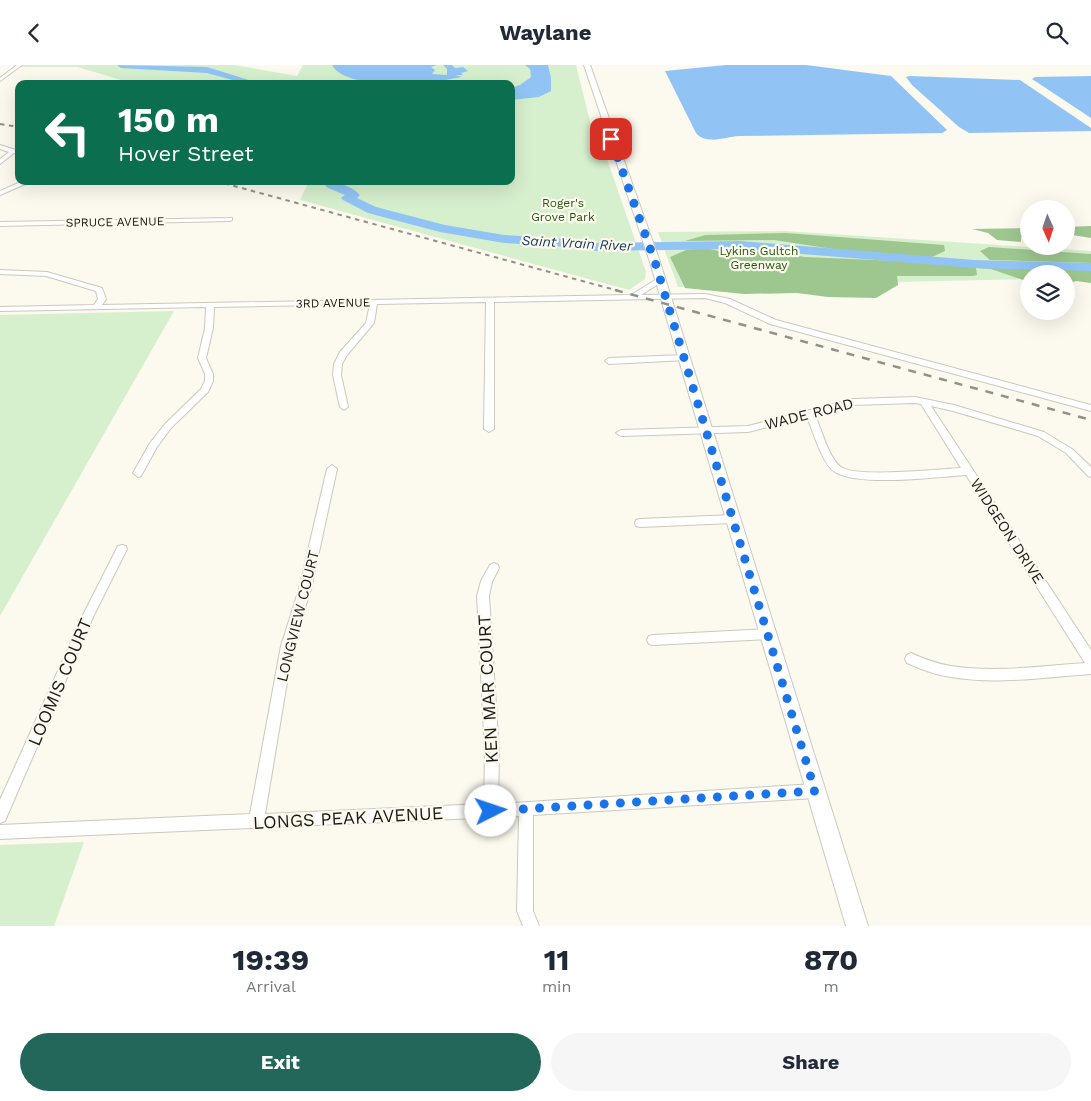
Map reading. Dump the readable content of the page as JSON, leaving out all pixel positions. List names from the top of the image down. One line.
{"streets":{"street":["SPRUCE AVENUE","3RD AVENUE","WADE ROAD","WIDGEON DRIVE","LONGVIEW COURT","LOOMIS COURT","KEN MAR COURT","LONGS PEAK AVENUE"]},"crossings":[["WADE ROAD","WIDGEON DRIVE"],["LONGVIEW COURT","LONGS PEAK AVENUE"],["KEN MAR COURT","LONGS PEAK AVENUE"]],"water":["Saint Vrain River"],"parks":["Roger's Grove Park","Lykins Gultch Greenway"],"north":"bottom","page":{"header":"Waylane","turn":["150 m","Hover Street"],"eta":["19:39","Arrival","11","min","870","m"],"buttons":["Exit","Share"]}}
